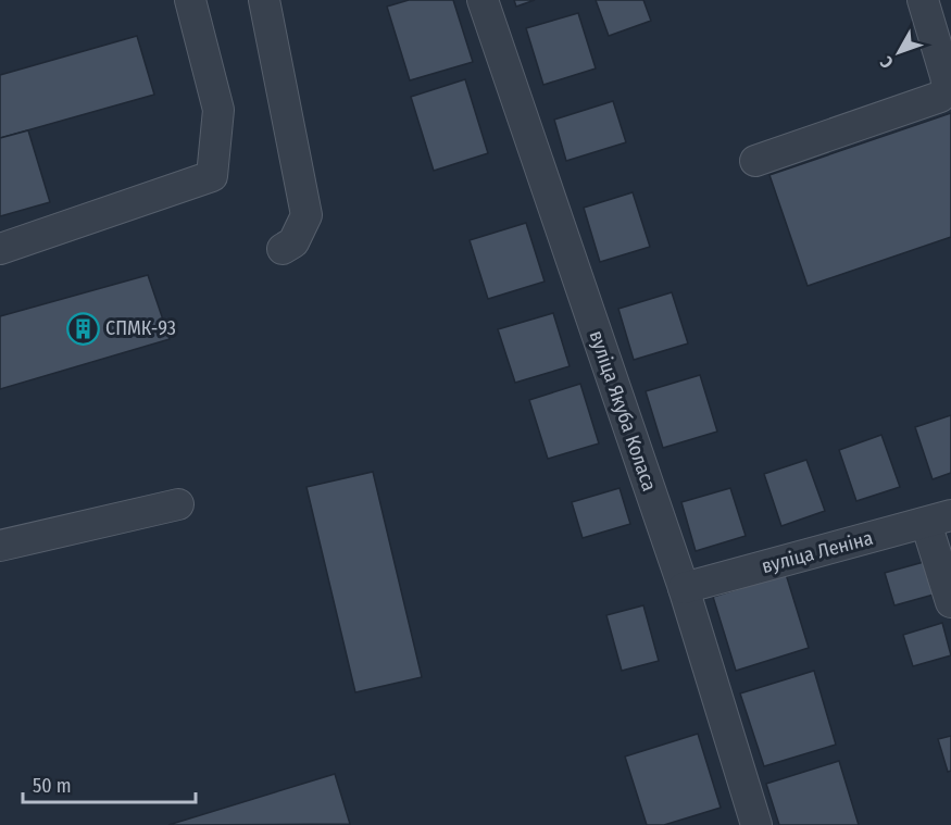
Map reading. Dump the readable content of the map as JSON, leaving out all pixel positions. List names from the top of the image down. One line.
{"streets":{"street":["вуліца Якуба Коласа","вуліца Леніна"]},"crossings":[["вуліца Якуба Коласа","вуліца Леніна"]],"places":{"building":["СПМК-93"]},"scale_bar":"50 m","north":"bottom left"}
